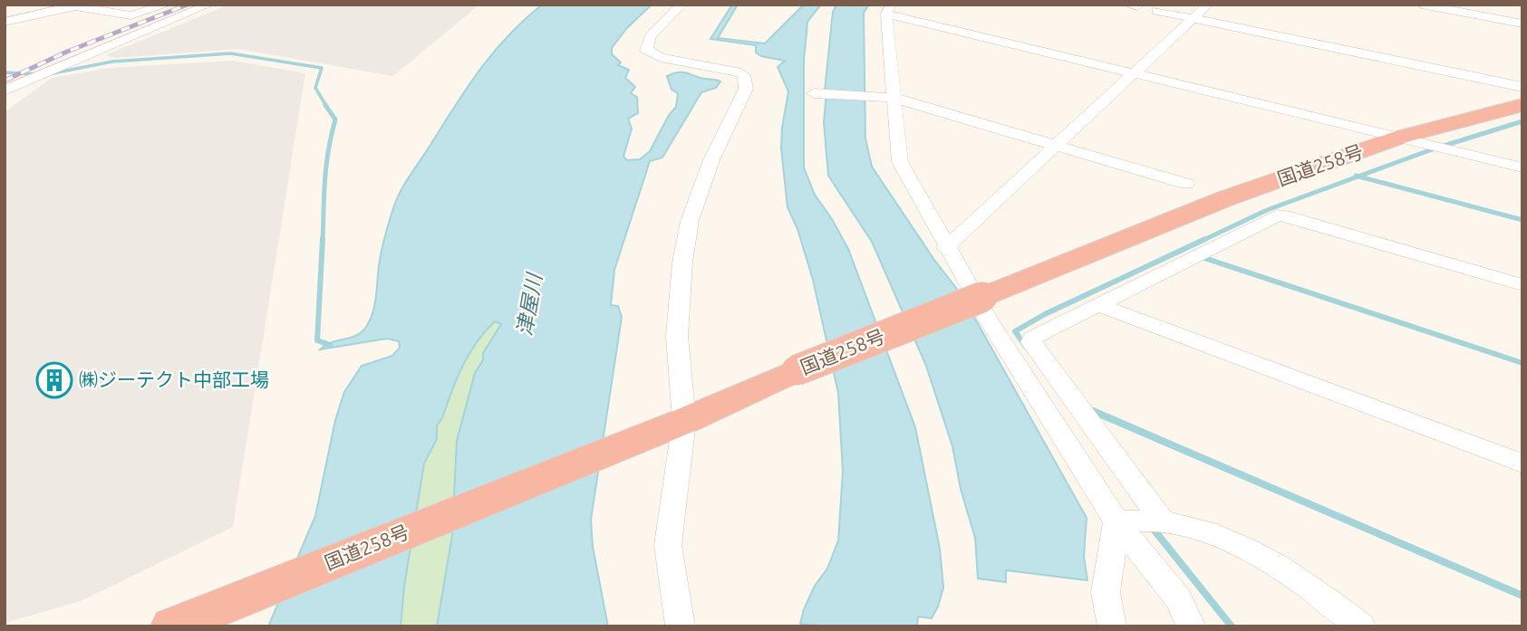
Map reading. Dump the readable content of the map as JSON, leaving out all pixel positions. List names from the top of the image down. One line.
{"streets":{"highway":["国道258号"]},"water":["津屋川"],"places":{"building":["㈱ジーテクト中部工場"]}}
